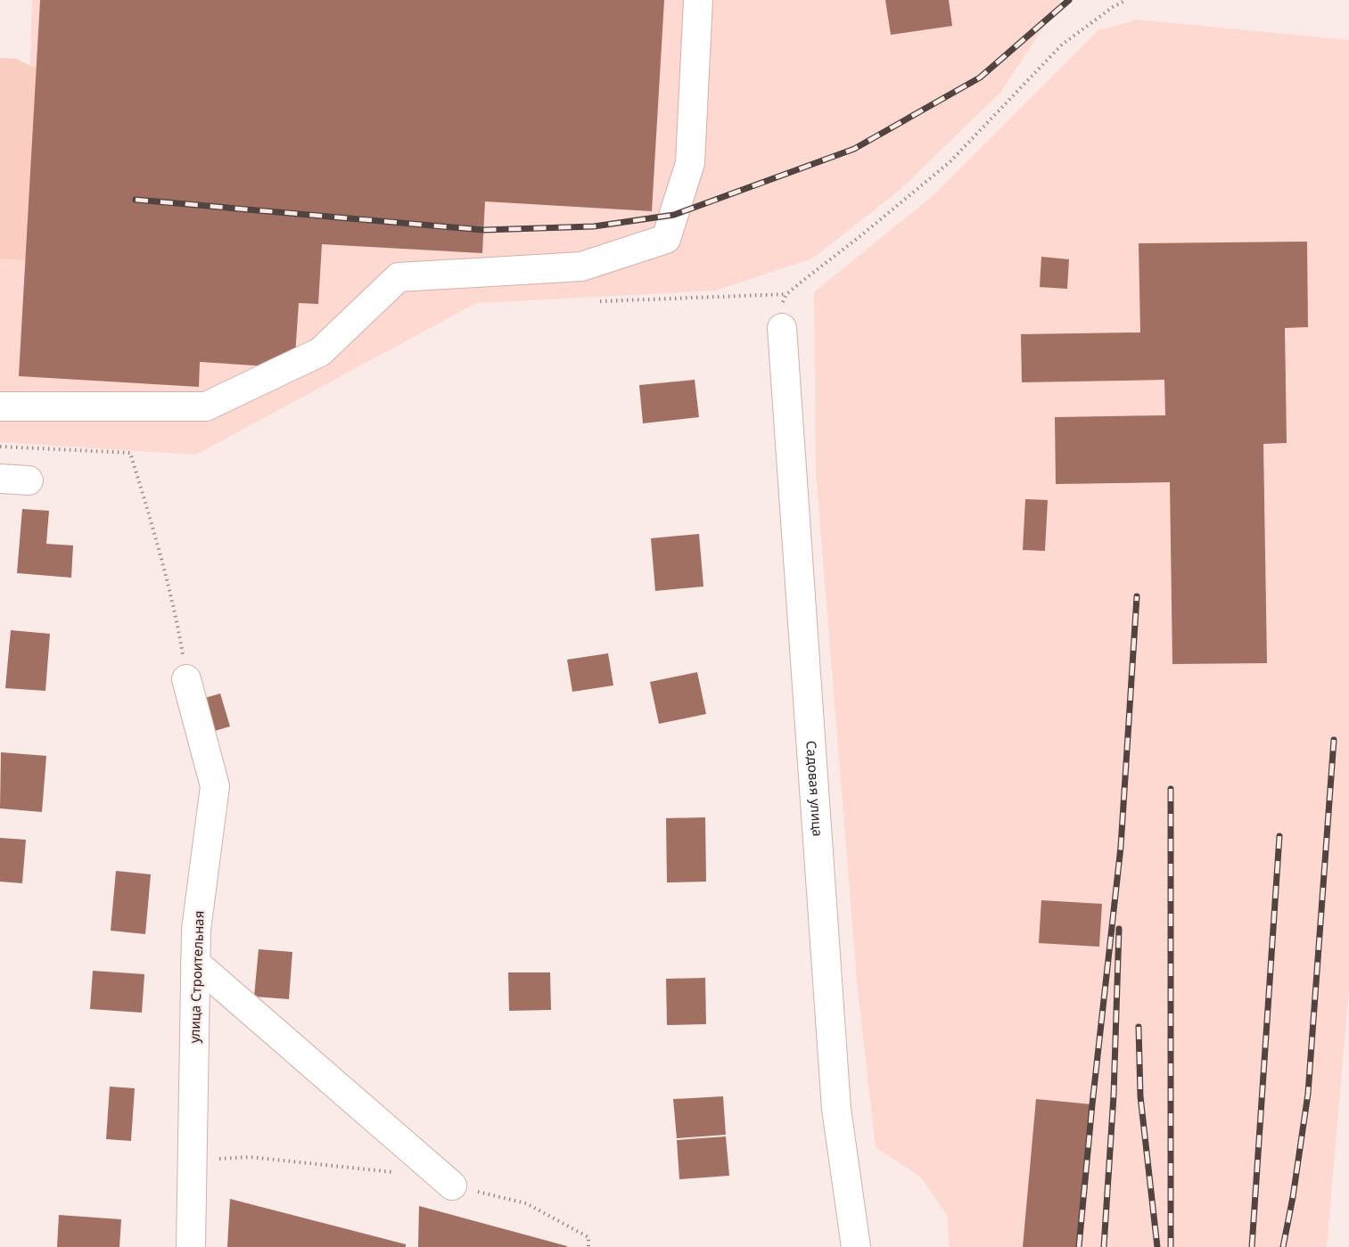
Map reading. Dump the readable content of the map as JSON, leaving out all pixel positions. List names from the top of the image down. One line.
{"streets":{"street":["Садовая улица","улица Строительная"]}}
